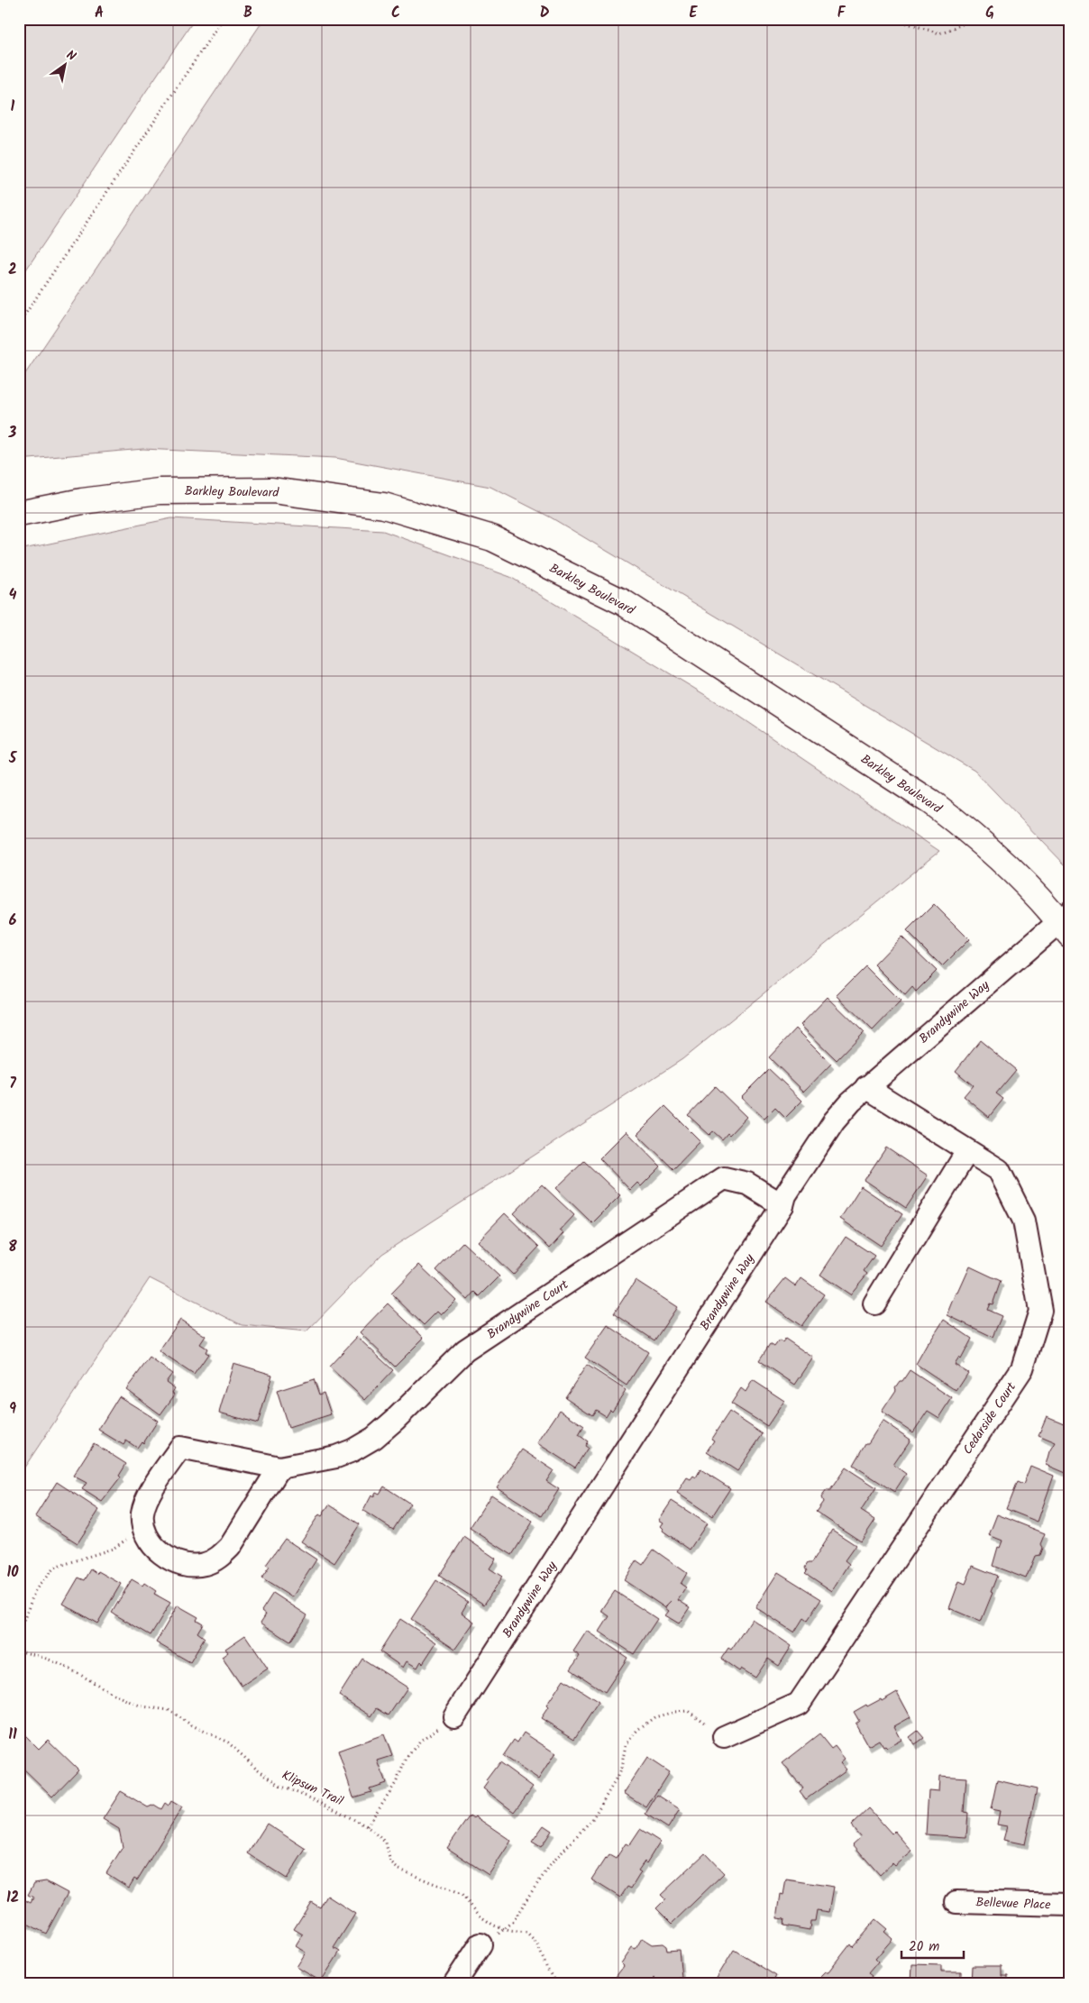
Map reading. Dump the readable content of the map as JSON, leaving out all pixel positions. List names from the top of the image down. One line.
{"streets":{"main road":["Barkley Boulevard"],"street":["Brandywine Way","Brandywine Court","Cedarside Court","Bellevue Place"],"path":["Klipsun Trail"]},"crossings":[["Barkley Boulevard","Brandywine Way"],["Brandywine Way","Brandywine Court"],["Brandywine Way","Cedarside Court"]],"scale_bar":"20 m","north":"top right","grid":{"columns":["A","B","C","D","E","F","G"],"rows":["1","2","3","4","5","6","7","8","9","10","11","12"]}}
